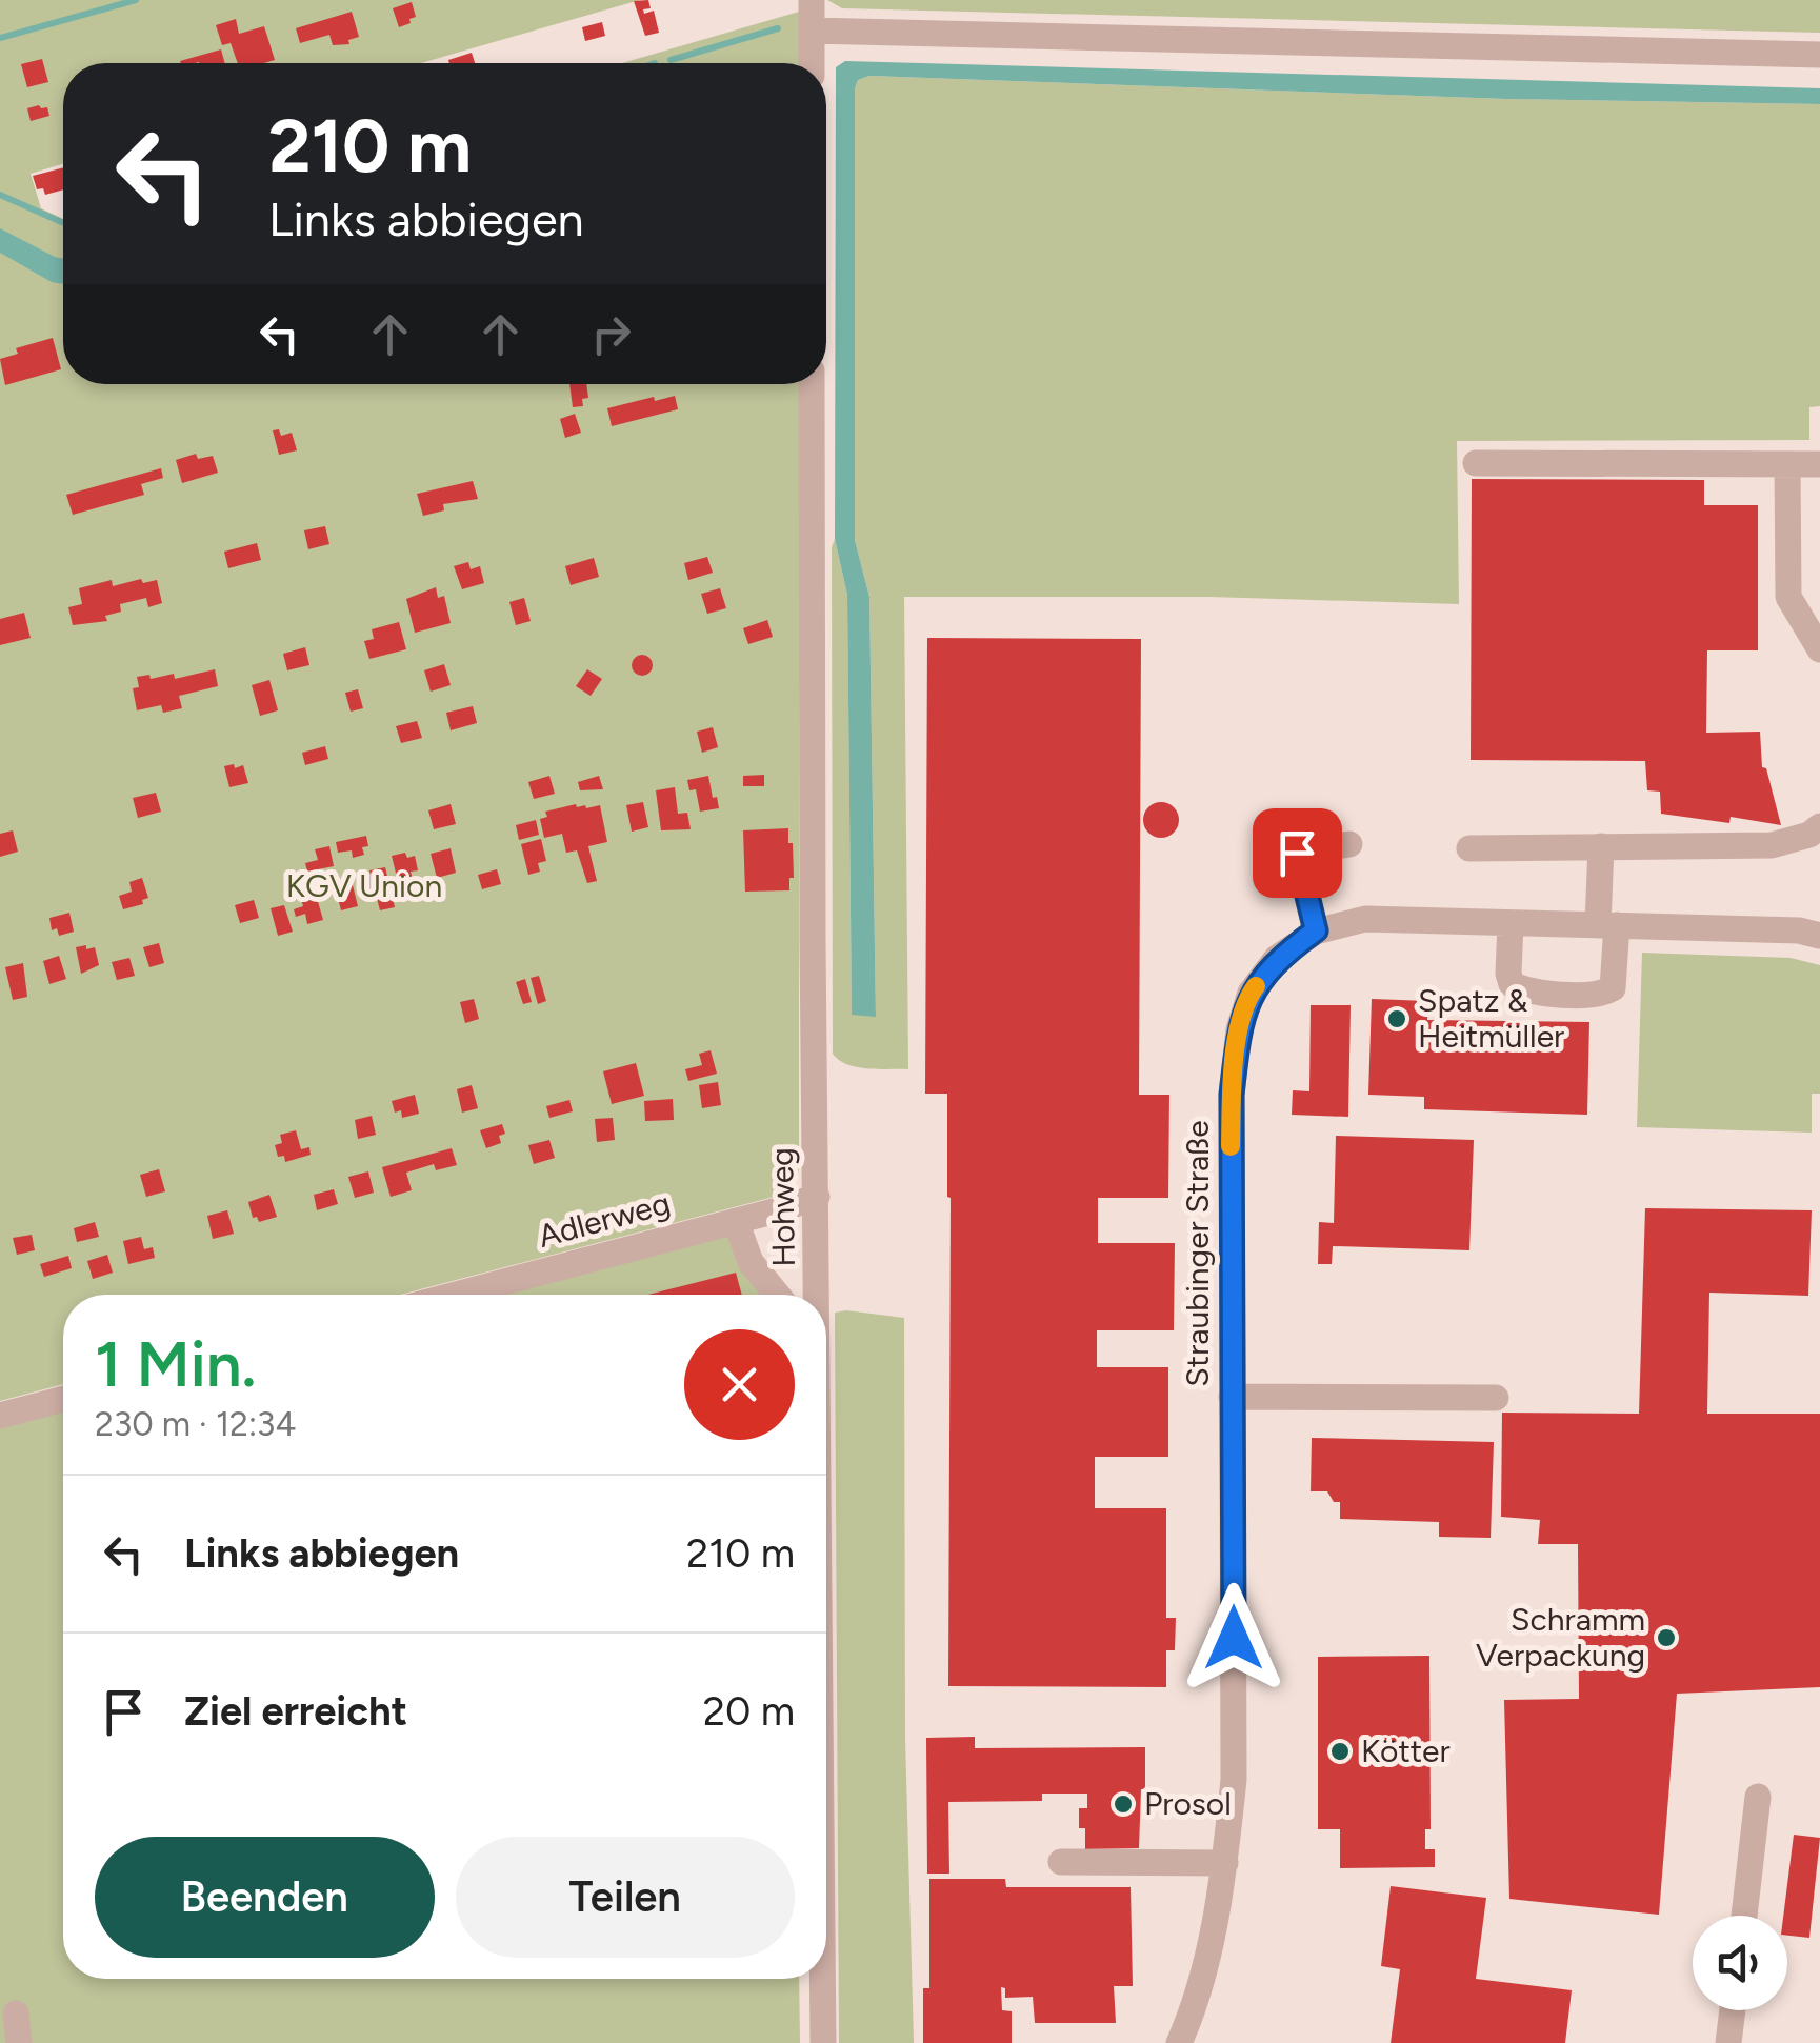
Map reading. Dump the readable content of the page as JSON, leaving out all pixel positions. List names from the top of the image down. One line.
{"streets":{"street":["Hohweg","Adlerweg","Straubinger Straße"]},"crossings":[["Hohweg","Adlerweg"]],"parks":["KGV Union"],"places":["Spatz & Heitmüller","Schramm Verpackung","Kötter","Prosol"],"page":{"turn":["210 m","Links abbiegen"],"heading":["1 Min.","230 m · 12:34"],"list":[{"name":"Links abbiegen","value":"210 m"},{"name":"Ziel erreicht","value":"20 m"}],"buttons":["Beenden","Teilen"]}}
